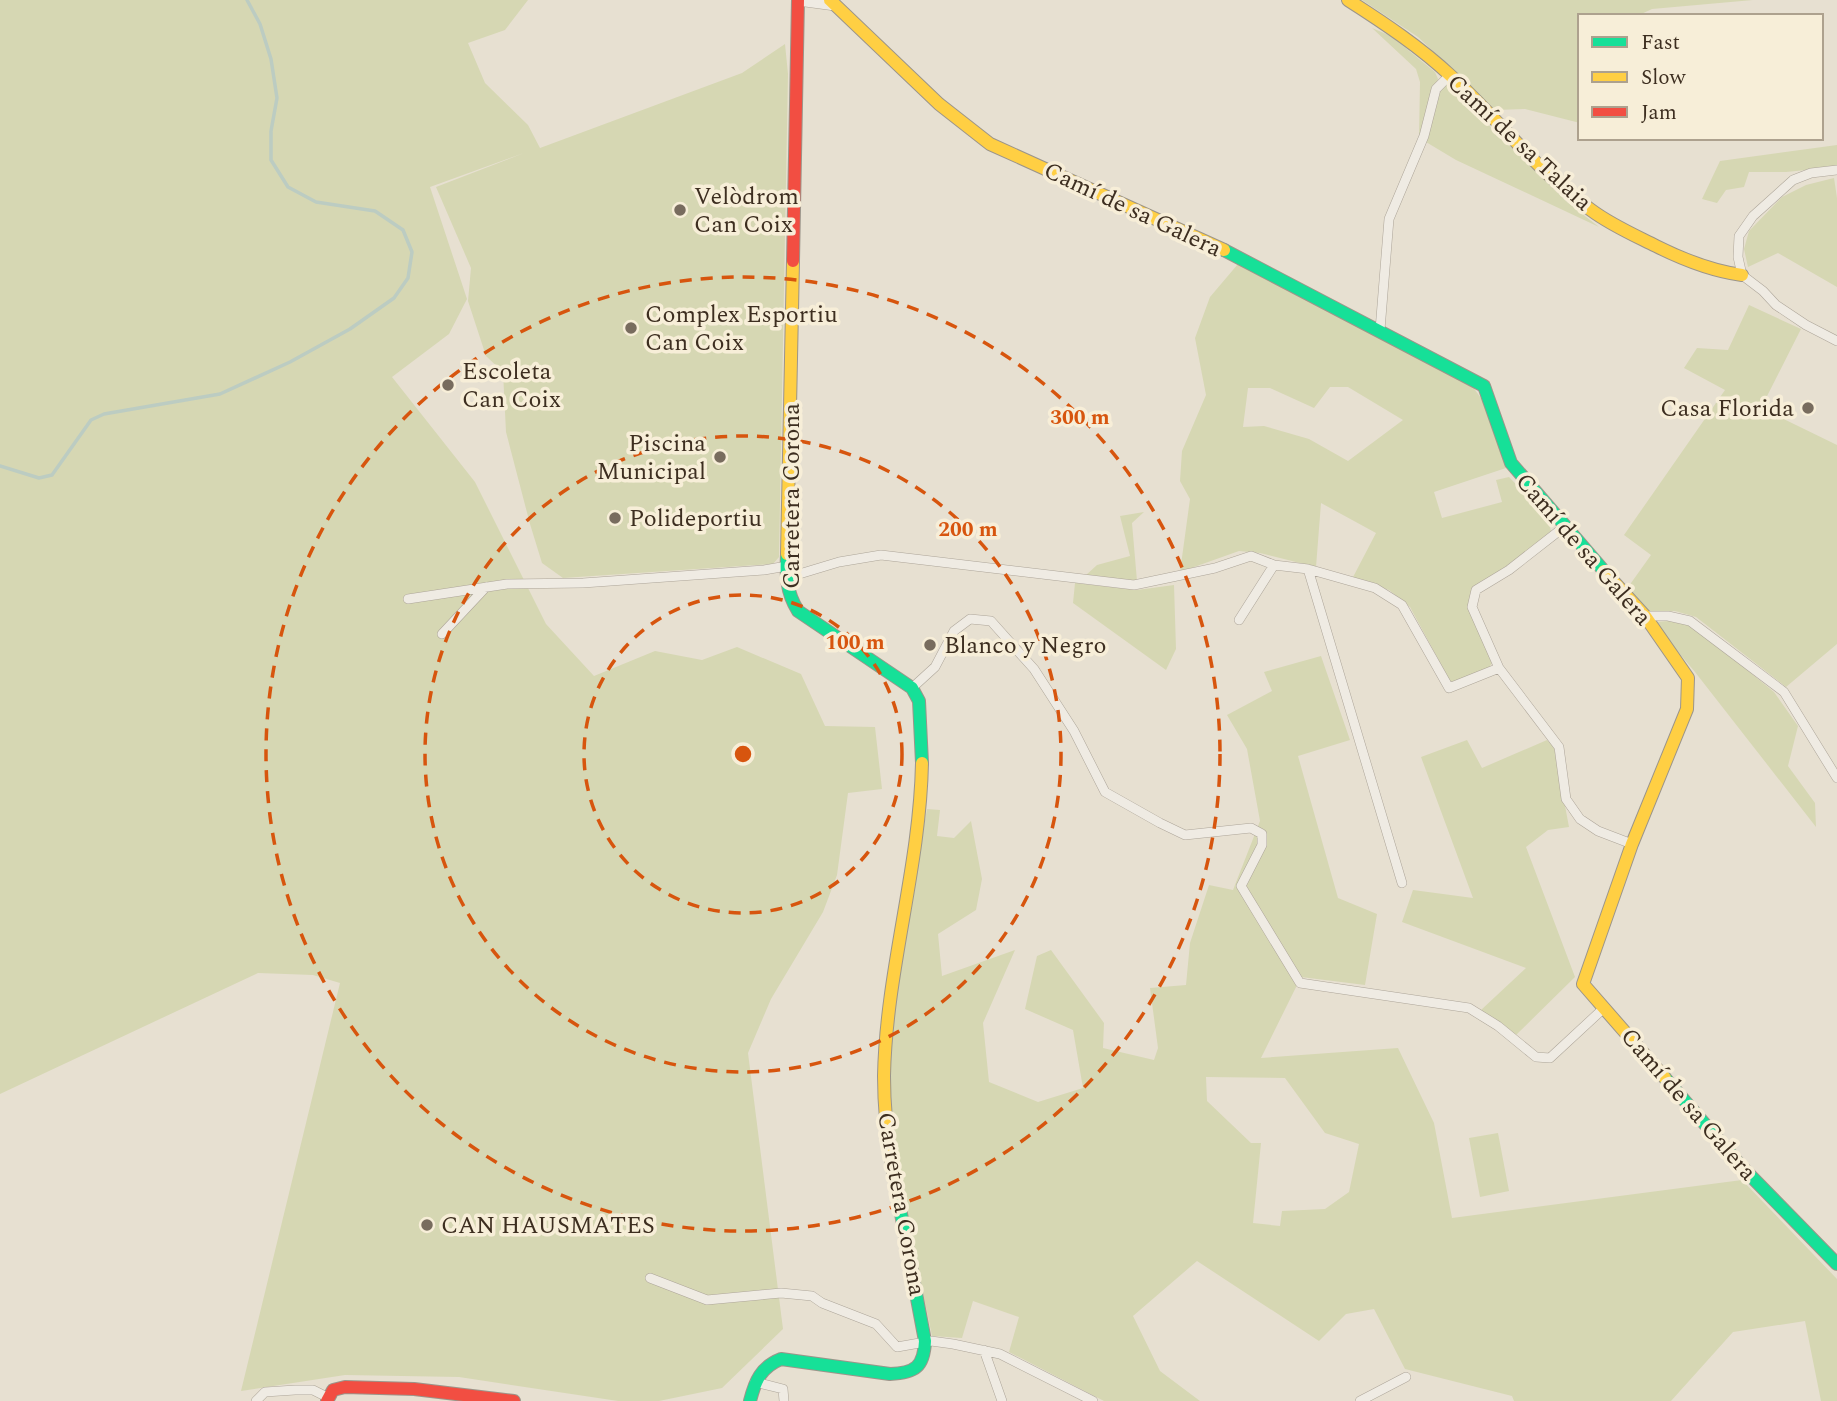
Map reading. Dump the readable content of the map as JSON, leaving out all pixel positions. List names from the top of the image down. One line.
{"streets":{"street":["Camí de sa Talaia","Camí de sa Galera","Carretera Corona"]},"crossings":[["Camí de sa Galera","Carretera Corona"]],"places":["Velòdrom Can Coix","Complex Esportiu Can Coix","Escoleta Can Coix","Casa Florida","Piscina Municipal","Polideportiu","Blanco y Negro","CAN HAUSMATES"],"legend":["Fast","Slow","Jam"],"rings":["300 m","200 m","100 m"]}
